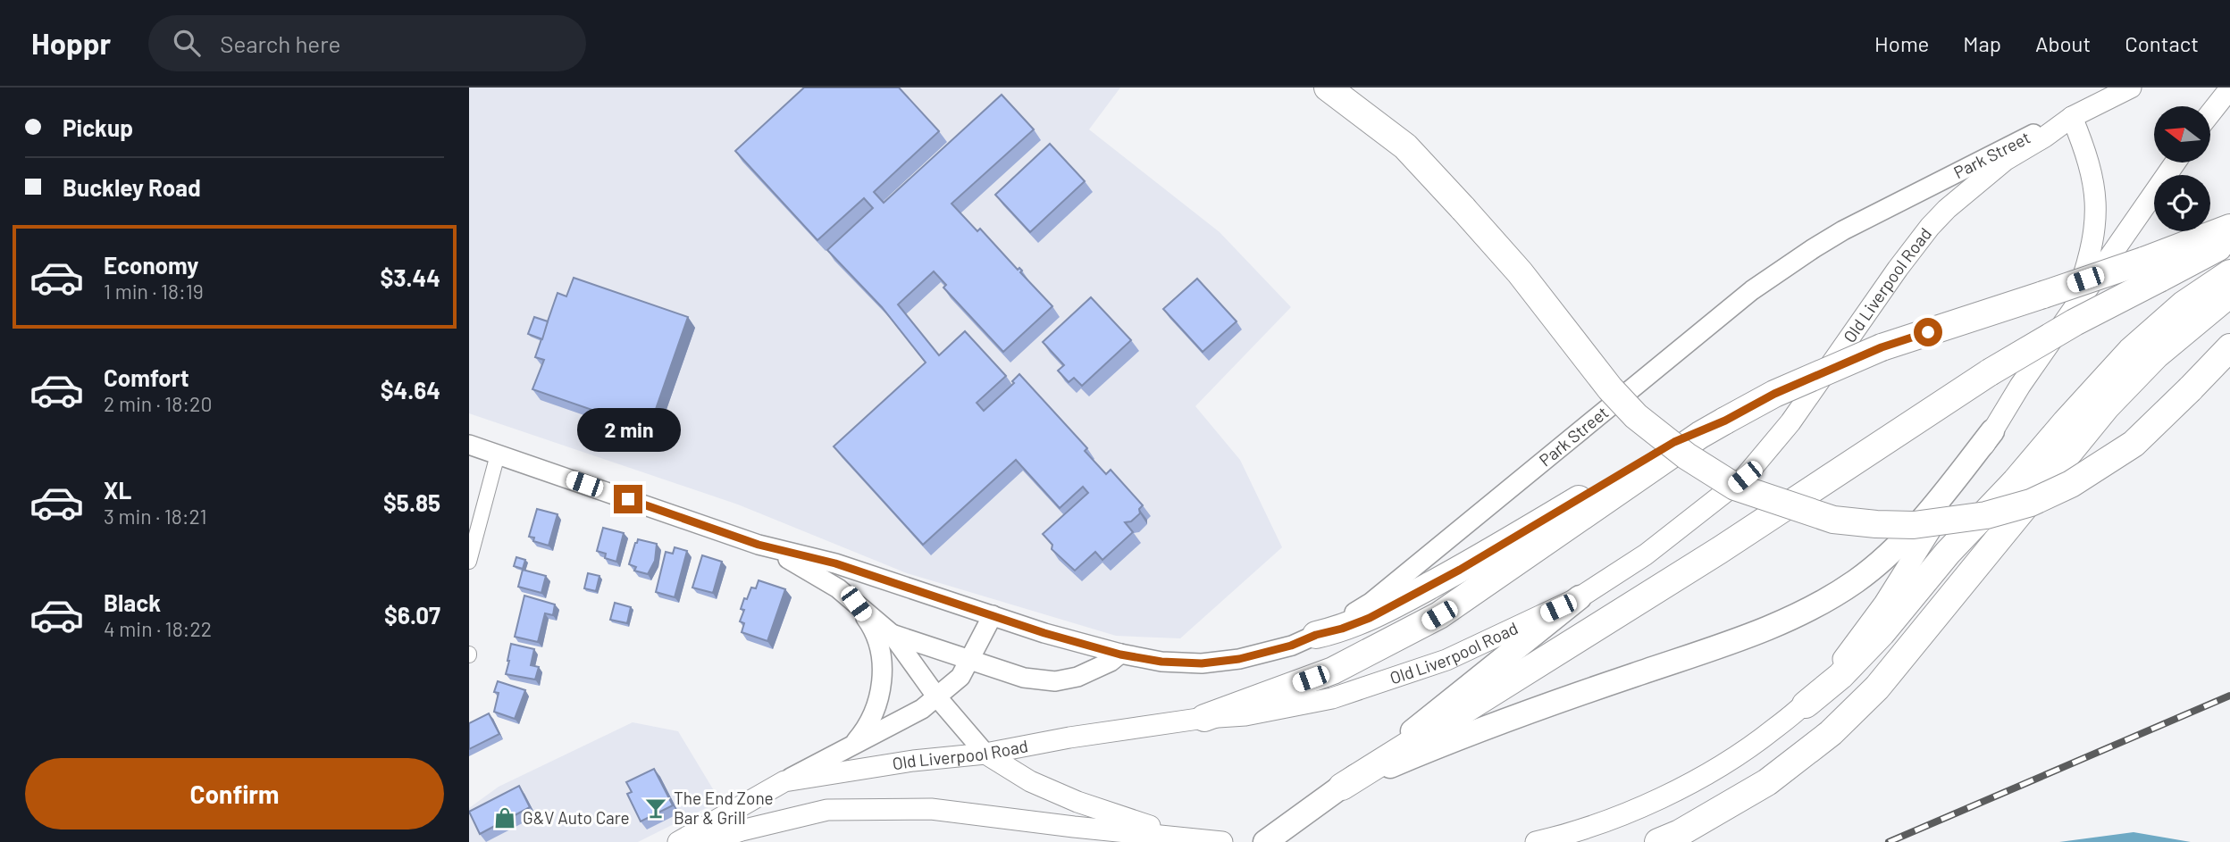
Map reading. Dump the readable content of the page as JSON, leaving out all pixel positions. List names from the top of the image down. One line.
{"streets":{"main road":["Park Street","Old Liverpool Road"]},"crossings":[["Park Street","Old Liverpool Road"]],"places":{"bar":["The End Zone Bar & Grill"],"shop":["G&V Auto Care"]},"north":"left","page":{"header":"Hoppr","search":"Search here","nav":["Home","Map","About","Contact"],"banner":["Pickup","Buckley Road"],"list":[{"name":"Economy","note":"1 min · 18:19","value":"$3.44"},{"name":"Comfort","note":"2 min · 18:20","value":"$4.64"},{"name":"XL","note":"3 min · 18:21","value":"$5.85"},{"name":"Black","note":"4 min · 18:22","value":"$6.07"}],"bubble":"2 min","buttons":"Confirm"}}
